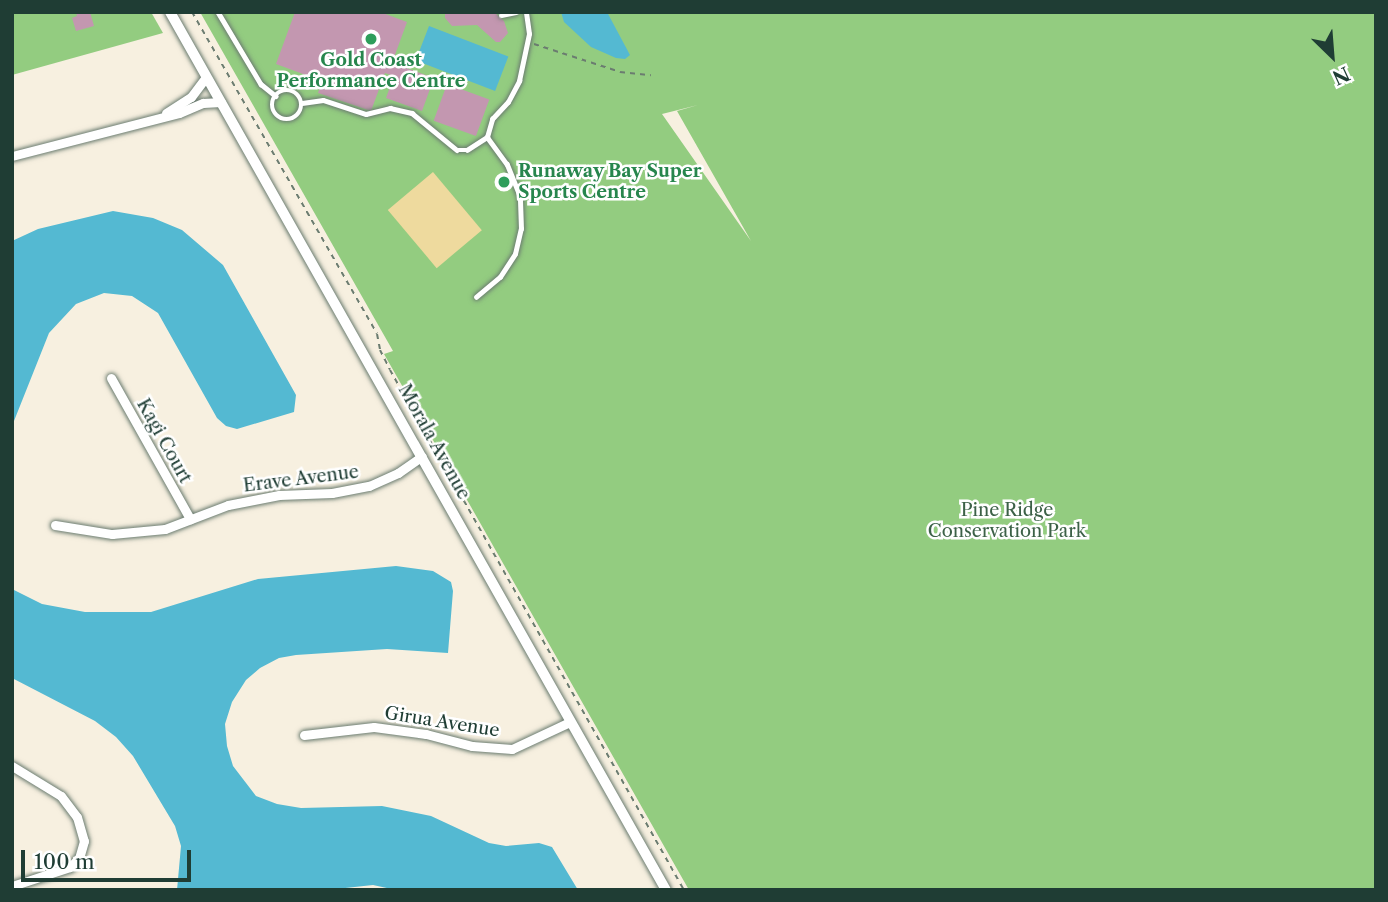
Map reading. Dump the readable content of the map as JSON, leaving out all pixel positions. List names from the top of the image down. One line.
{"streets":{"street":["Kagi Court","Morala Avenue","Erave Avenue","Girua Avenue"]},"crossings":[["Kagi Court","Erave Avenue"],["Morala Avenue","Erave Avenue"],["Morala Avenue","Girua Avenue"]],"parks":["Pine Ridge Conservation Park"],"places":["Gold Coast Performance Centre","Runaway Bay Super Sports Centre"],"scale_bar":"100 m","north":"bottom right"}
